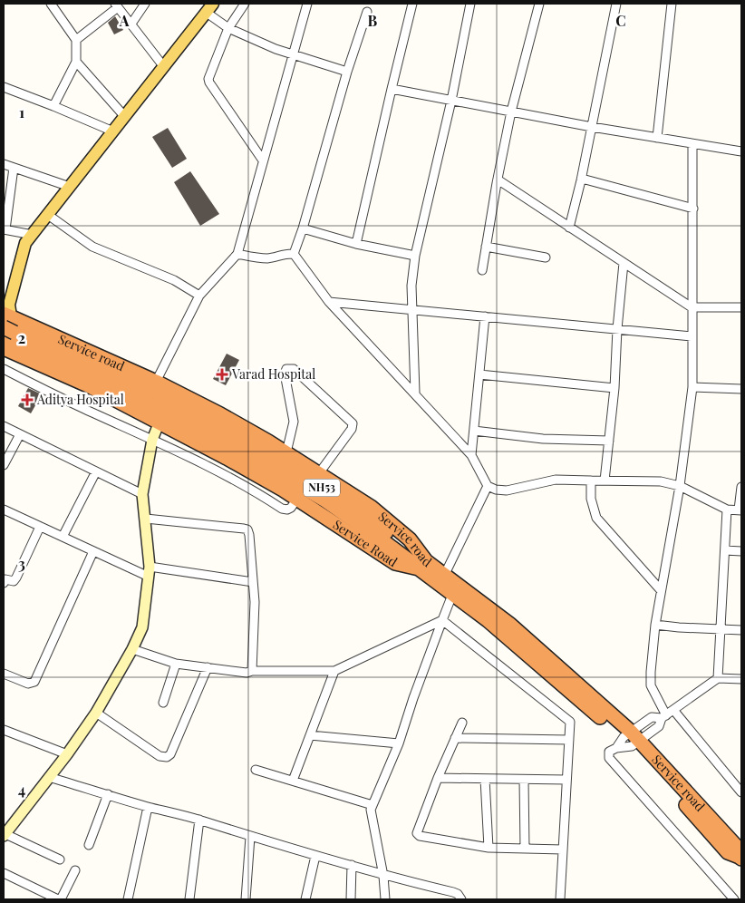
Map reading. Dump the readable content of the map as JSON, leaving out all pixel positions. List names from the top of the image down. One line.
{"streets":{"highway":["Service road","NH53","Service Road"]},"crossings":[["Service road","NH53"],["Service road","Service Road"],["NH53","Service Road"]],"places":{"health":["Varad Hospital","Aditya Hospital"]},"grid":{"columns":["A","B","C"],"rows":["1","2","3","4"]}}
